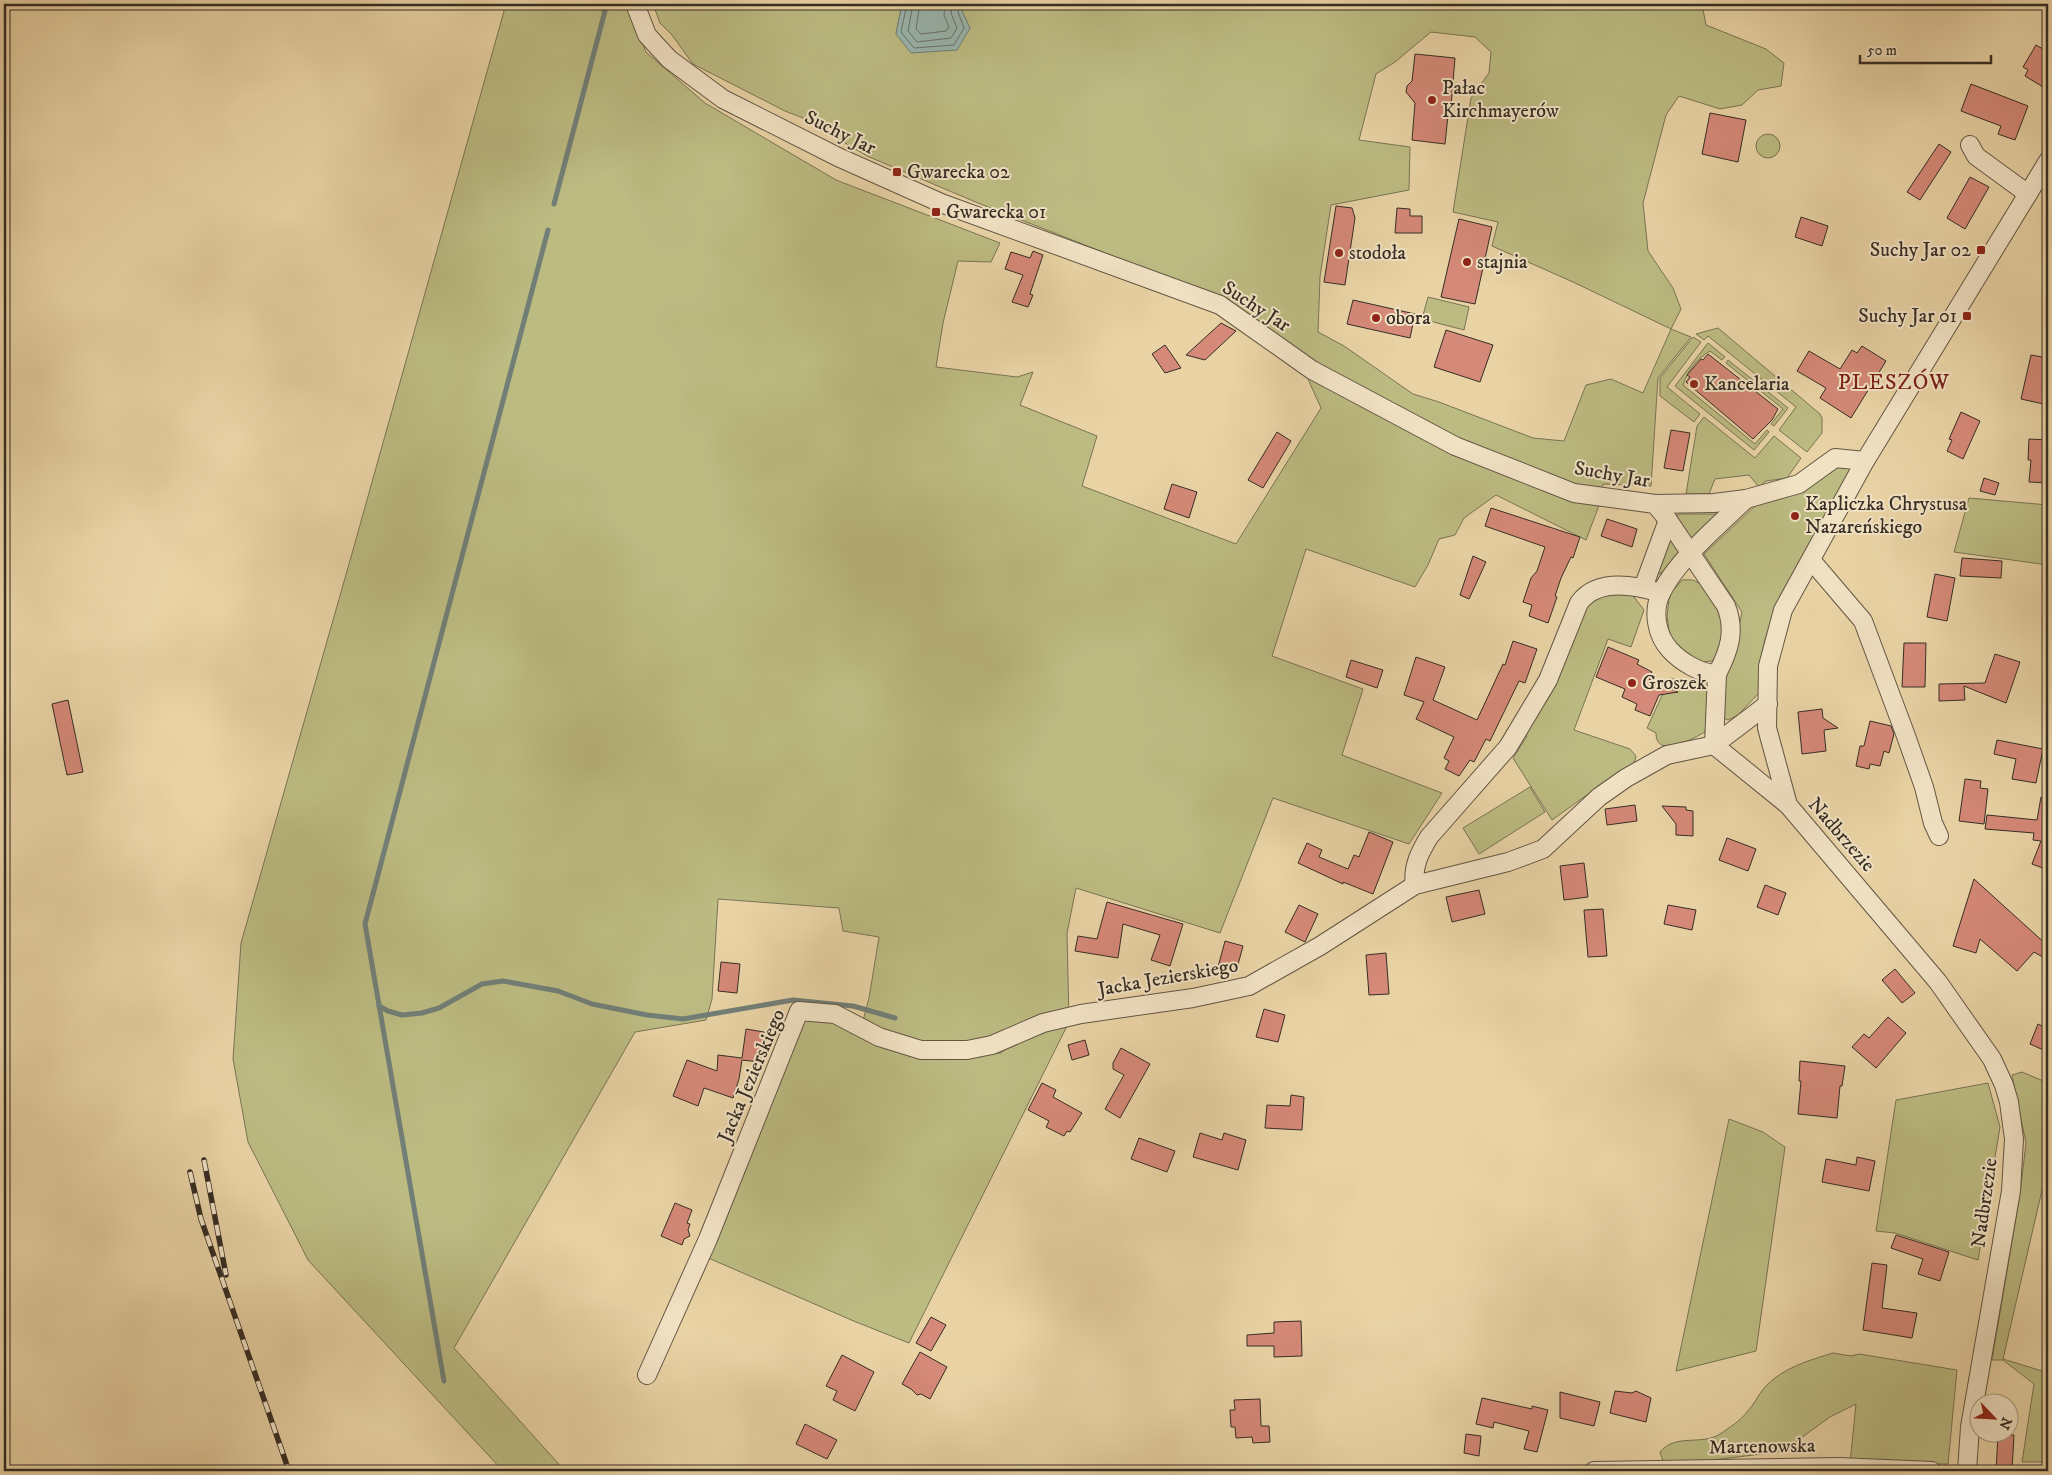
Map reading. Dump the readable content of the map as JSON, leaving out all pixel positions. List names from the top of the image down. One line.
{"streets":{"street":["Suchy Jar","Nadbrzezie","Jacka Jezierskiego","Martenowska"]},"crossings":[["Suchy Jar","Nadbrzezie"]],"districts":["PLESZÓW"],"places":{"other":["Pałac Kirchmayerów","stodoła","stajnia","obora","Kancelaria","Kapliczka Chrystusa Nazareńskiego","Groszek"],"transit":["Gwarecka 02","Gwarecka 01","Suchy Jar 02","Suchy Jar 01"]},"scale_bar":"50 m","north":"bottom right"}
